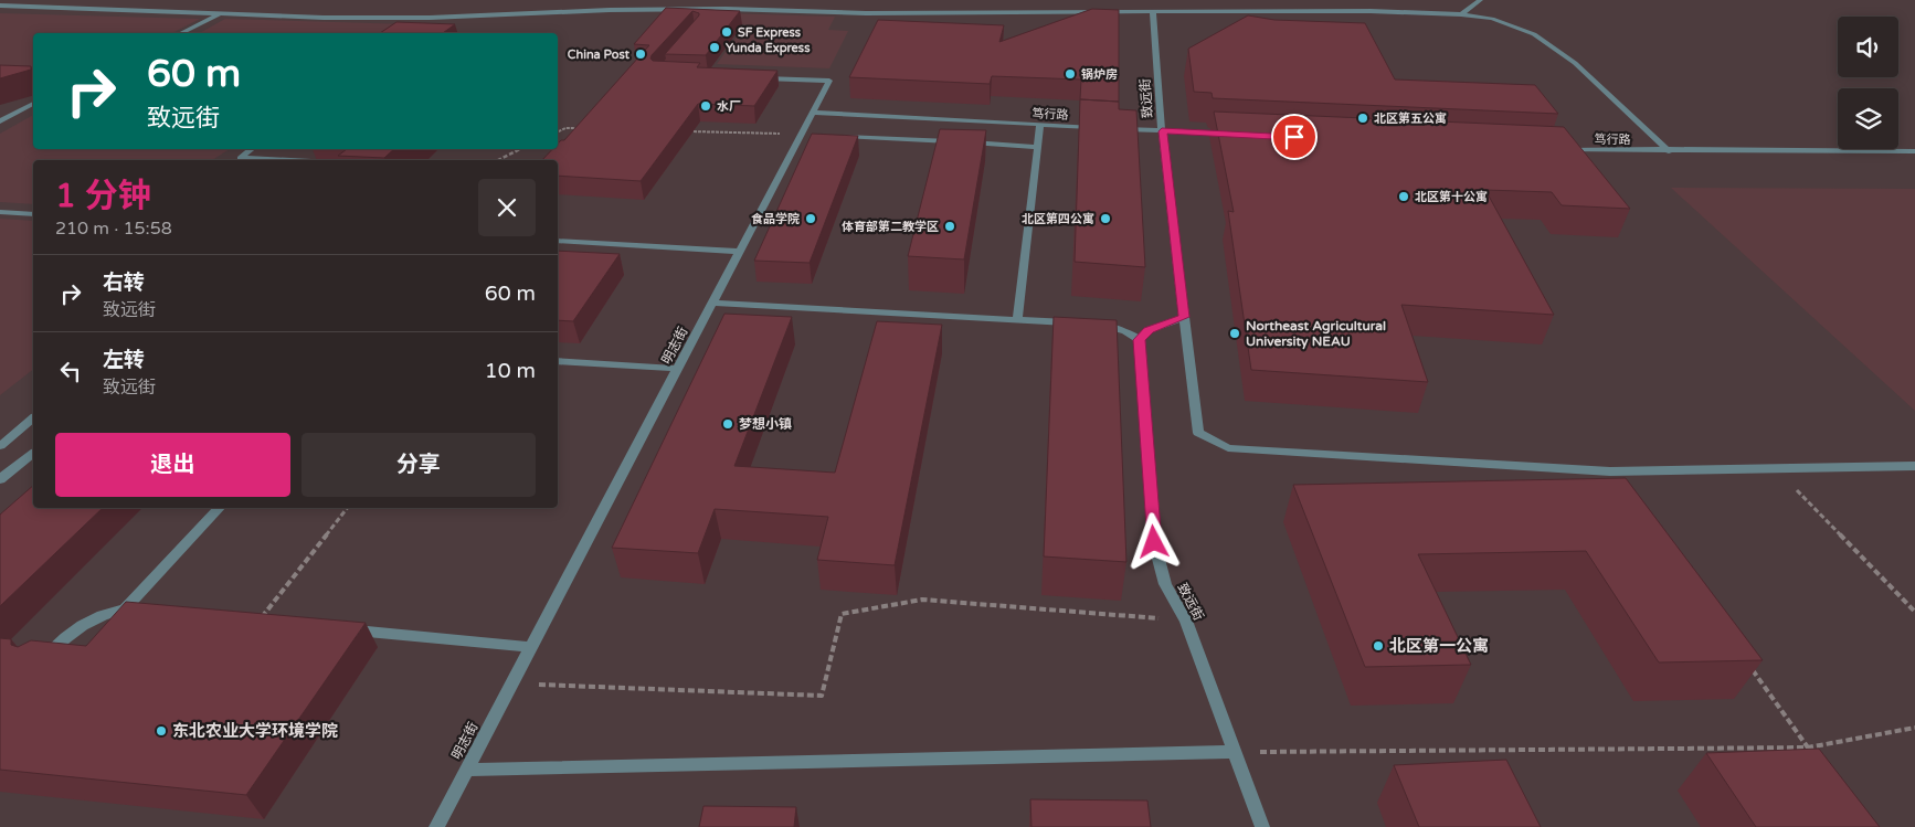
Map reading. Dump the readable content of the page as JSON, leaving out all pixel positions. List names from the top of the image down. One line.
{"streets":{"street":["致远街","笃行路","明志街"]},"crossings":[["笃行路","明志街"]],"places":["SF Express","Yunda Express","China Post","锅炉房","水厂","北区第五公寓","北区第十公寓","食品学院","北区第四公寓","体育部第二教学区","Northeast Agricultural University NEAU","梦想小镇","北区第一公寓","东北农业大学环境学院"],"page":{"turn":["60 m","致远街"],"heading":["1 分钟","210 m · 15:58"],"list":[{"name":"右转","note":"致远街","value":"60 m"},{"name":"左转","note":"致远街","value":"10 m"}],"buttons":["退出","分享"]}}
